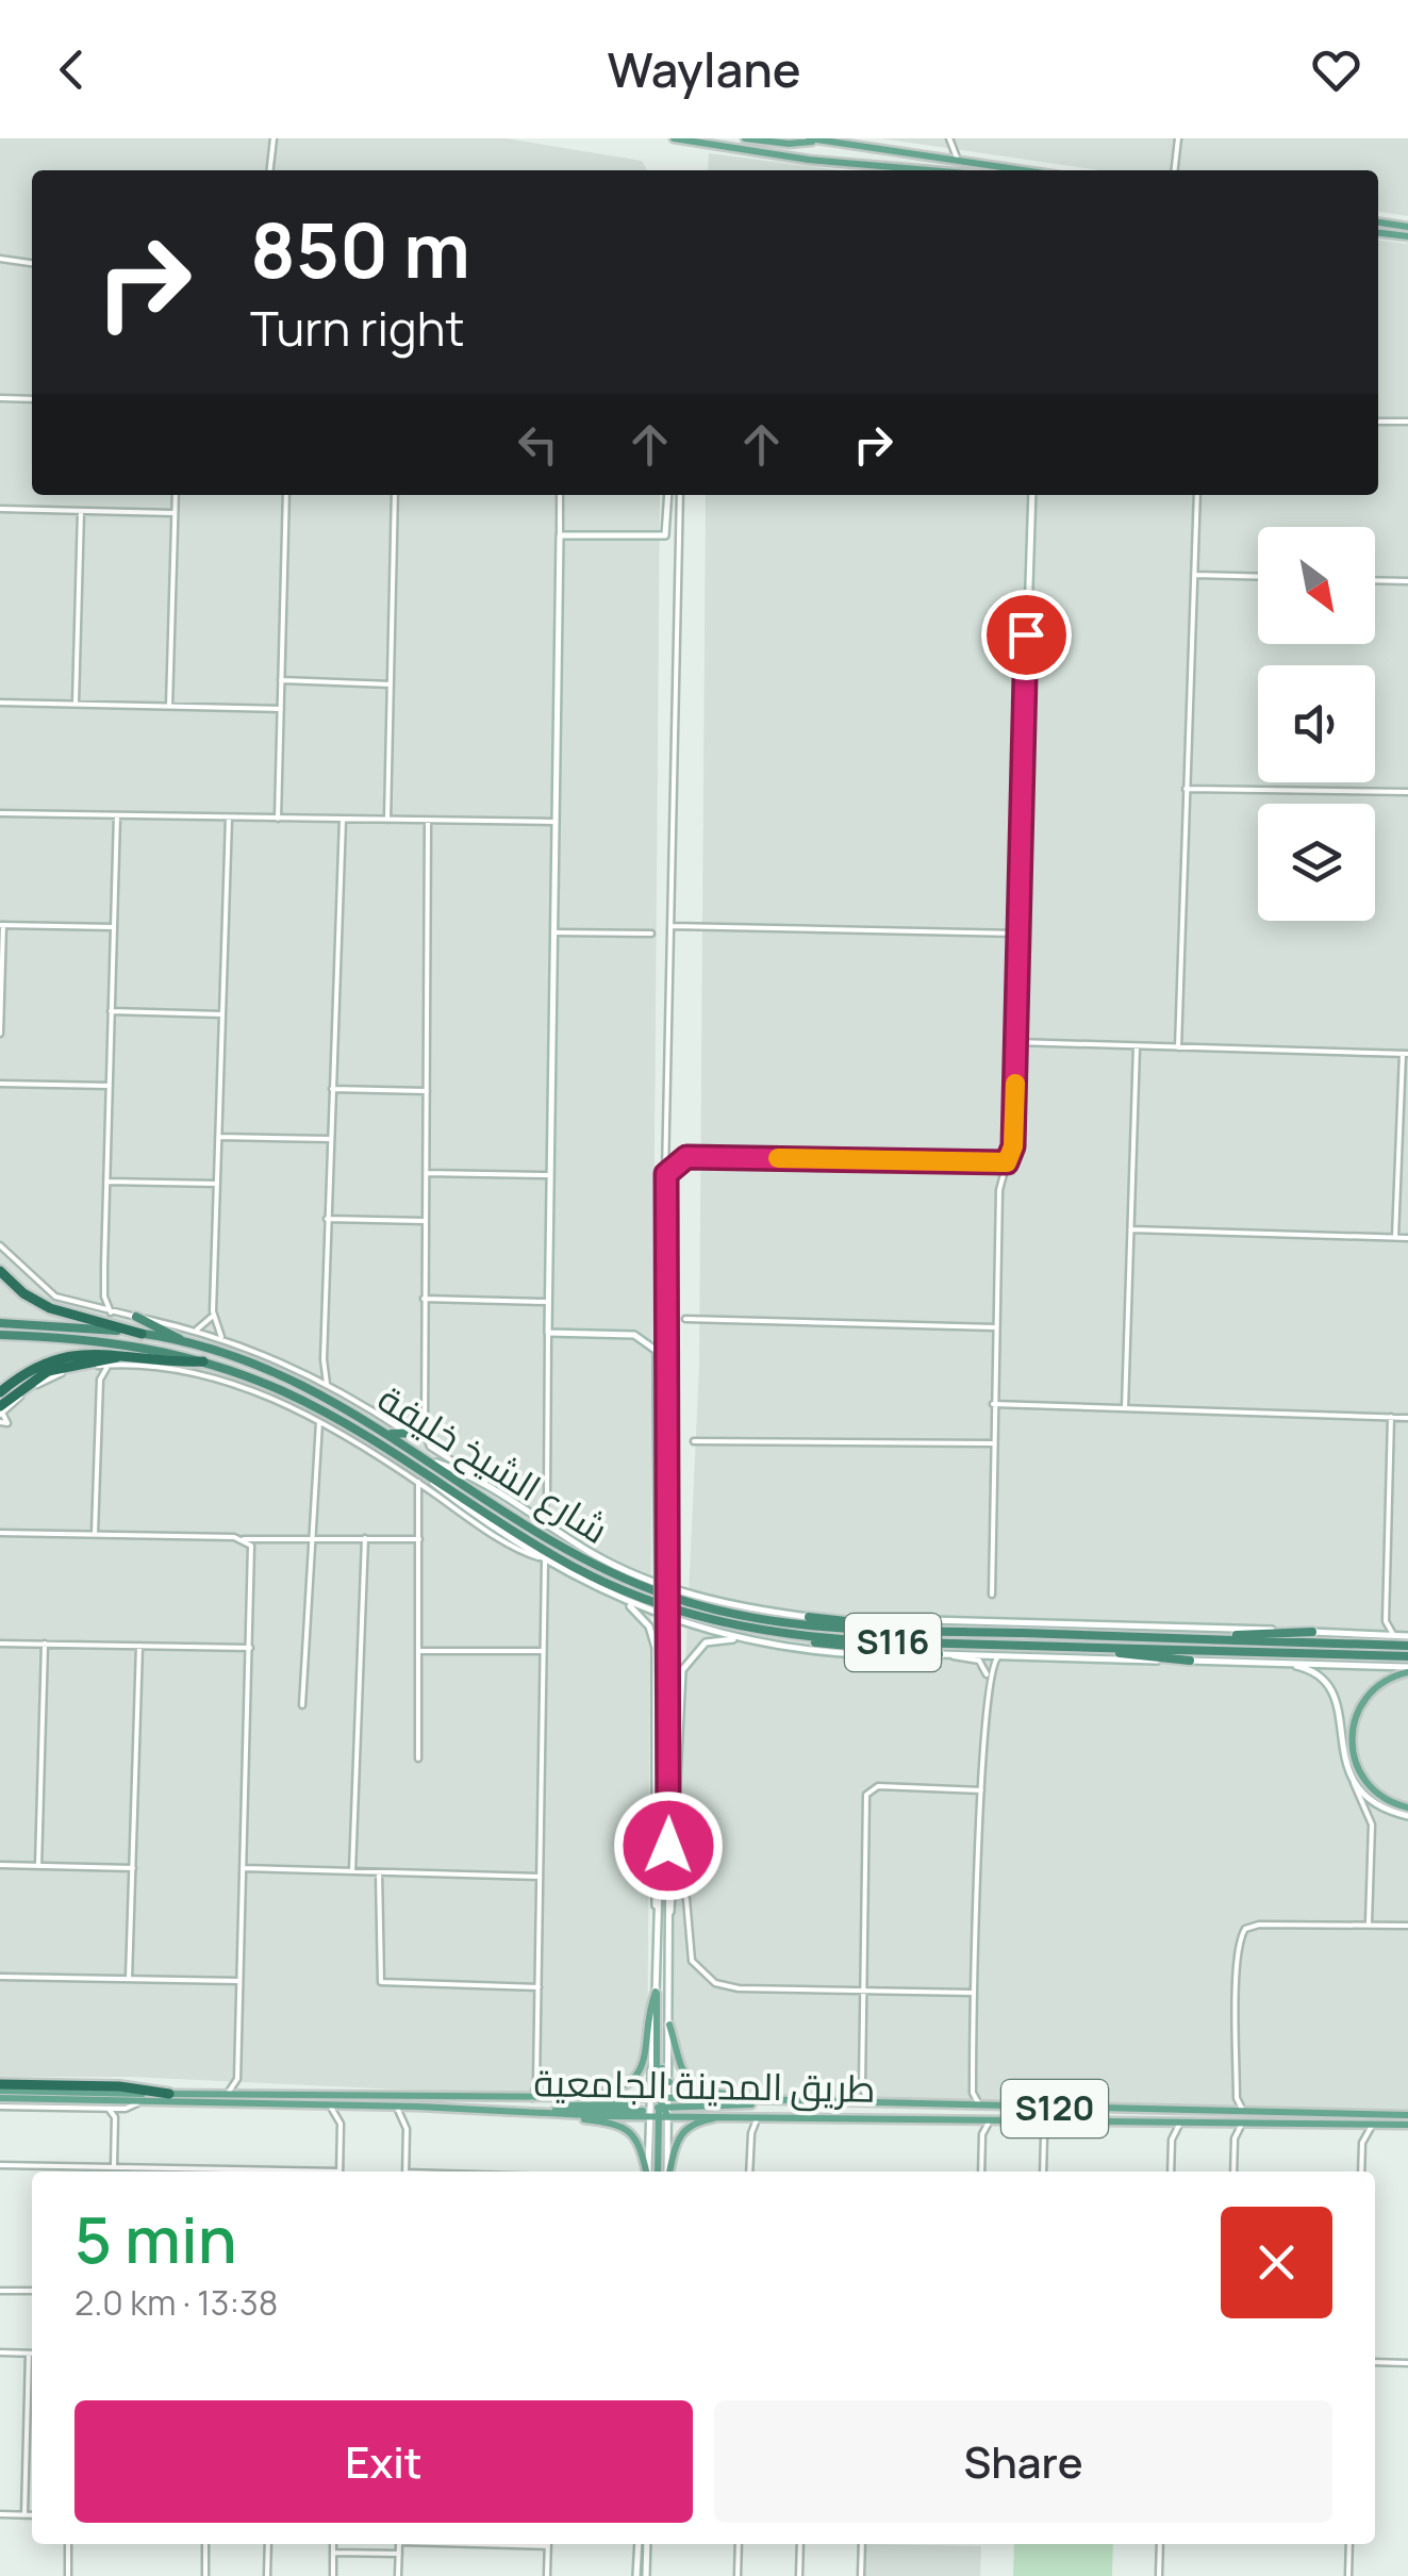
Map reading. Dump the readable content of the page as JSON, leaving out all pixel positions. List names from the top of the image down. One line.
{"streets":{"highway":["شارع الشيخ خليفة","S116"],"main road":["طريق المدينة الجامعية","S120"]},"north":"bottom right","page":{"header":"Waylane","turn":["850 m","Turn right"],"heading":["5 min","2.0 km · 13:38"],"buttons":["Exit","Share"]}}
